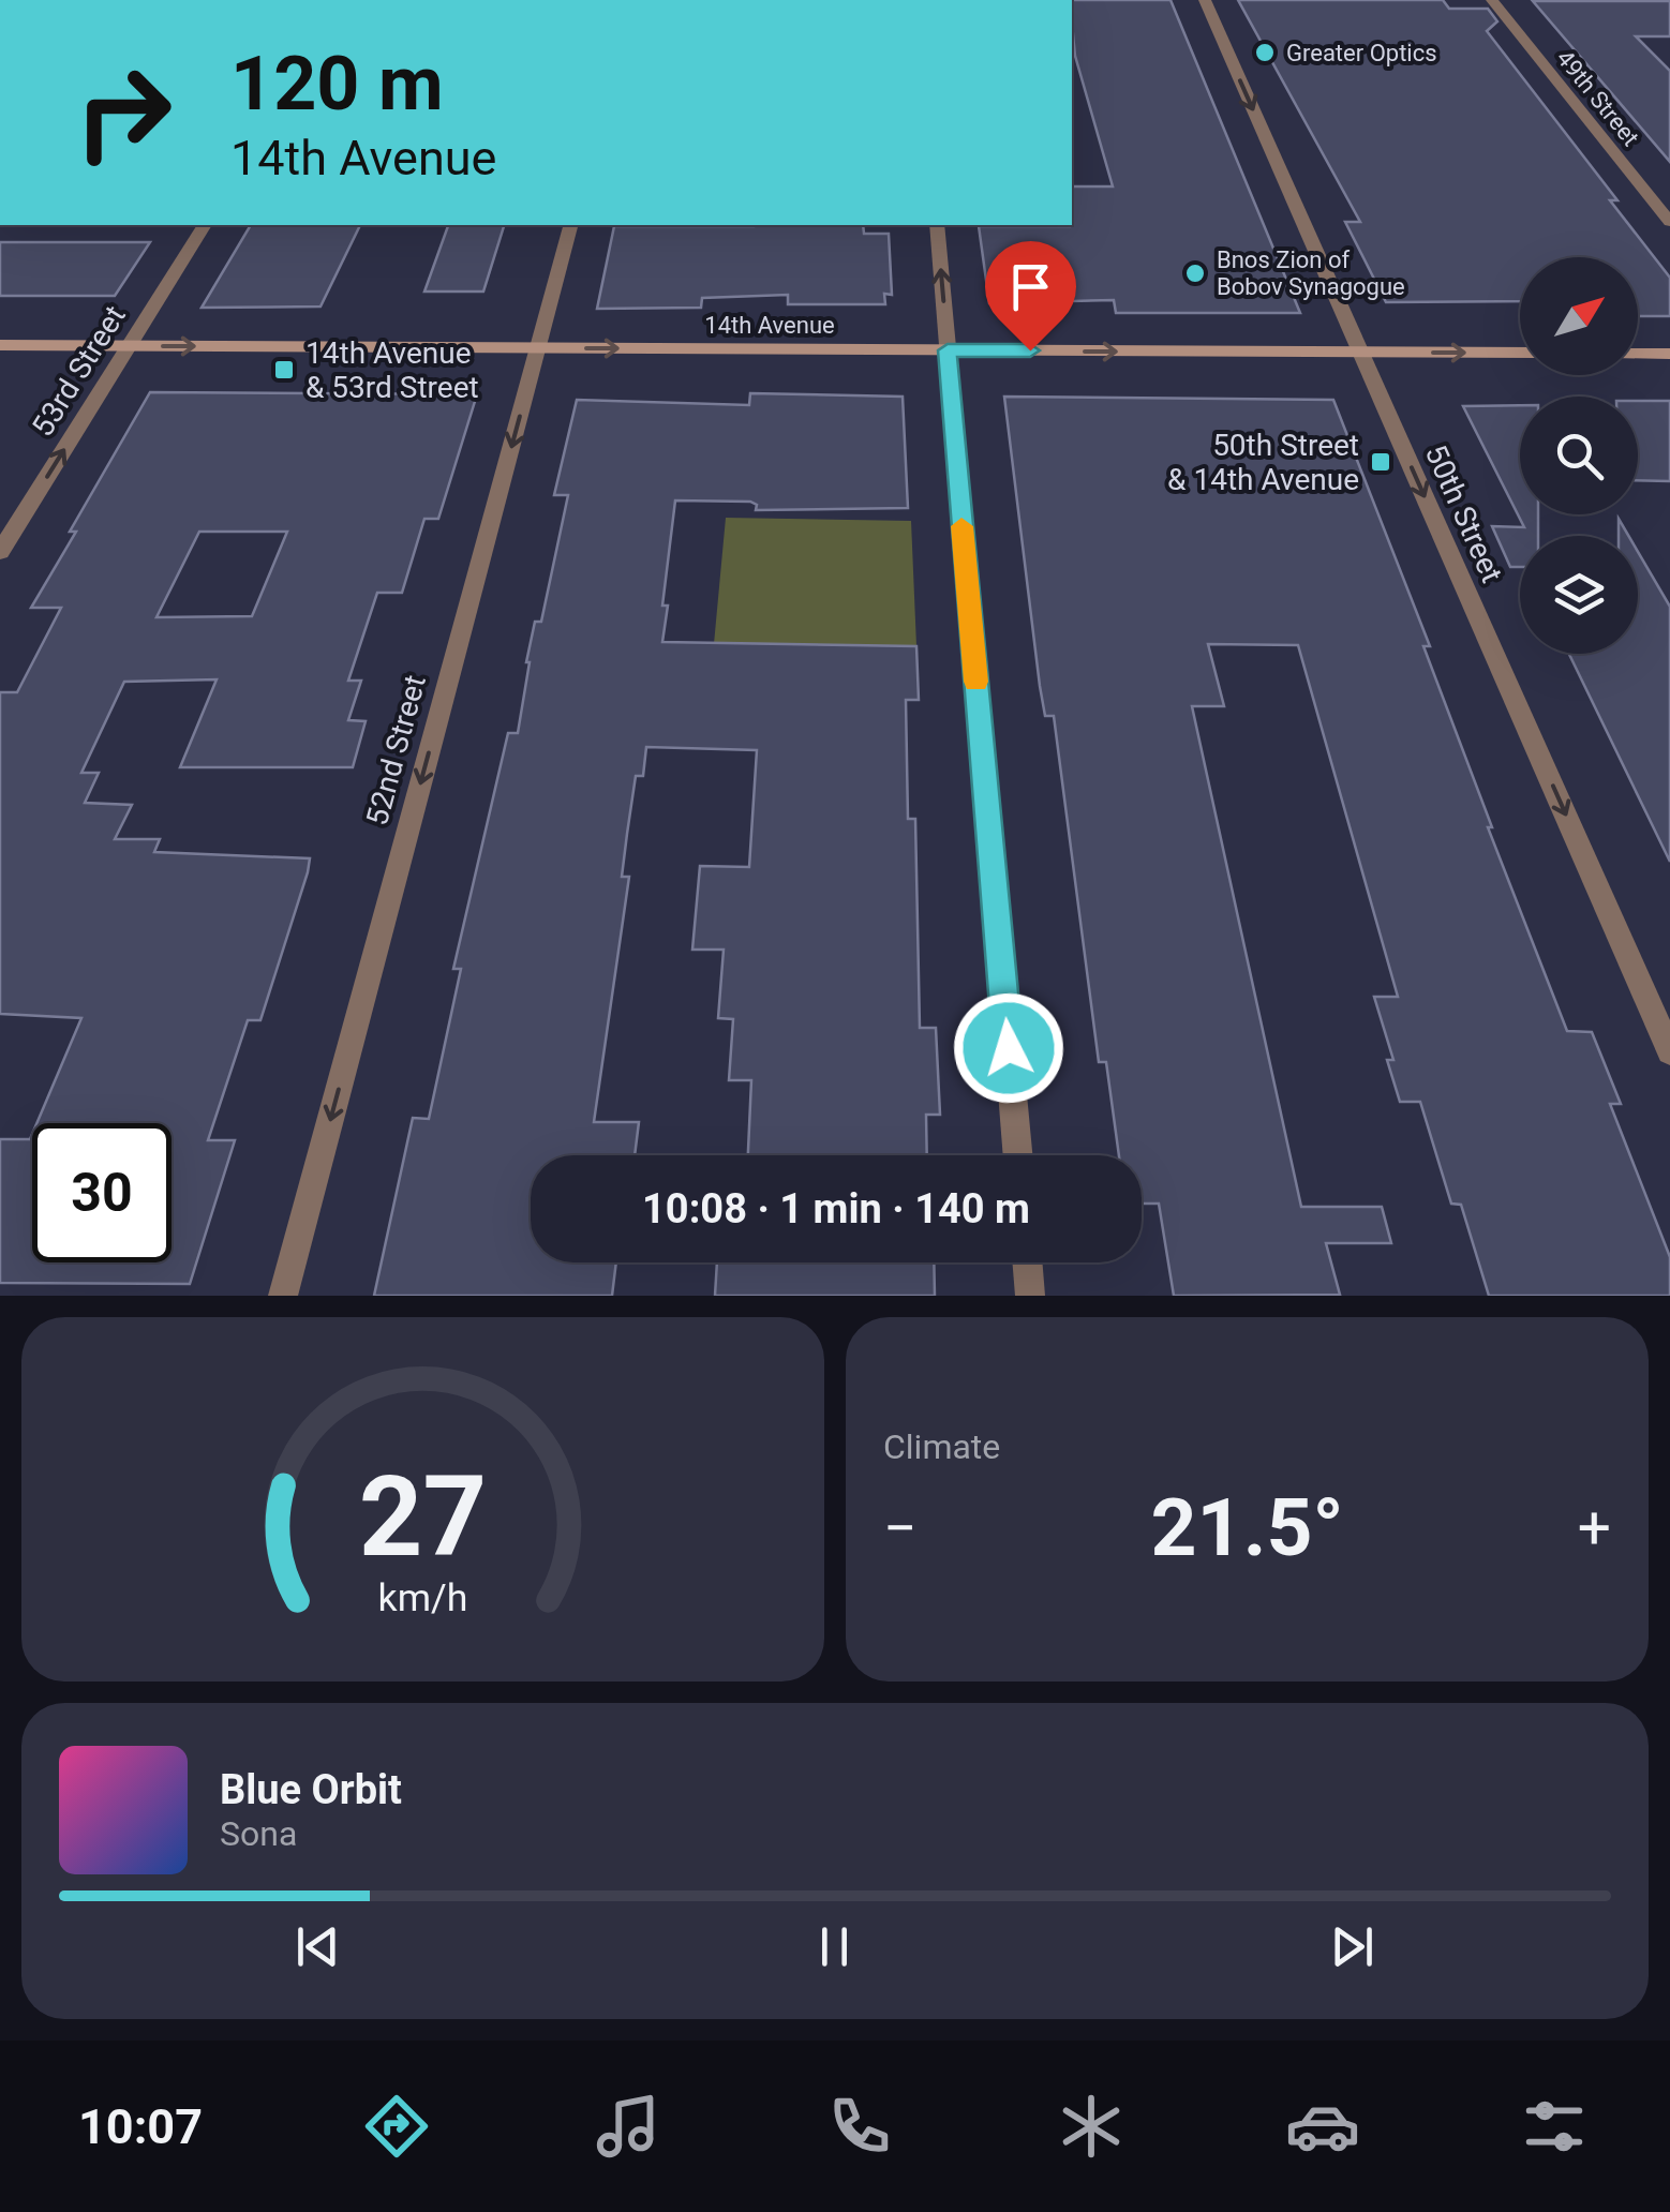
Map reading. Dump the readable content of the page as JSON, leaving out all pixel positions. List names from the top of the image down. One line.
{"streets":{"main road":["14th Avenue"],"street":["49th Street","53rd Street","50th Street","52nd Street"]},"crossings":[["14th Avenue","53rd Street"],["14th Avenue","50th Street"],["14th Avenue","52nd Street"]],"one_way":["14th Avenue","53rd Street","50th Street","52nd Street"],"places":{"other":["Greater Optics","Bnos Zion of Bobov Synagogue"],"transit":["14th Avenue & 53rd Street","50th Street & 14th Avenue"]},"north":"top right","page":{"turn":["120 m","14th Avenue"],"limit":"30","trip":"10:08 · 1 min · 140 m","tile":"Climate","heat":["−","21.5°","+"],"song":["Blue Orbit","Sona"],"tabs":"10:07","gauge":["27","km/h"]}}
